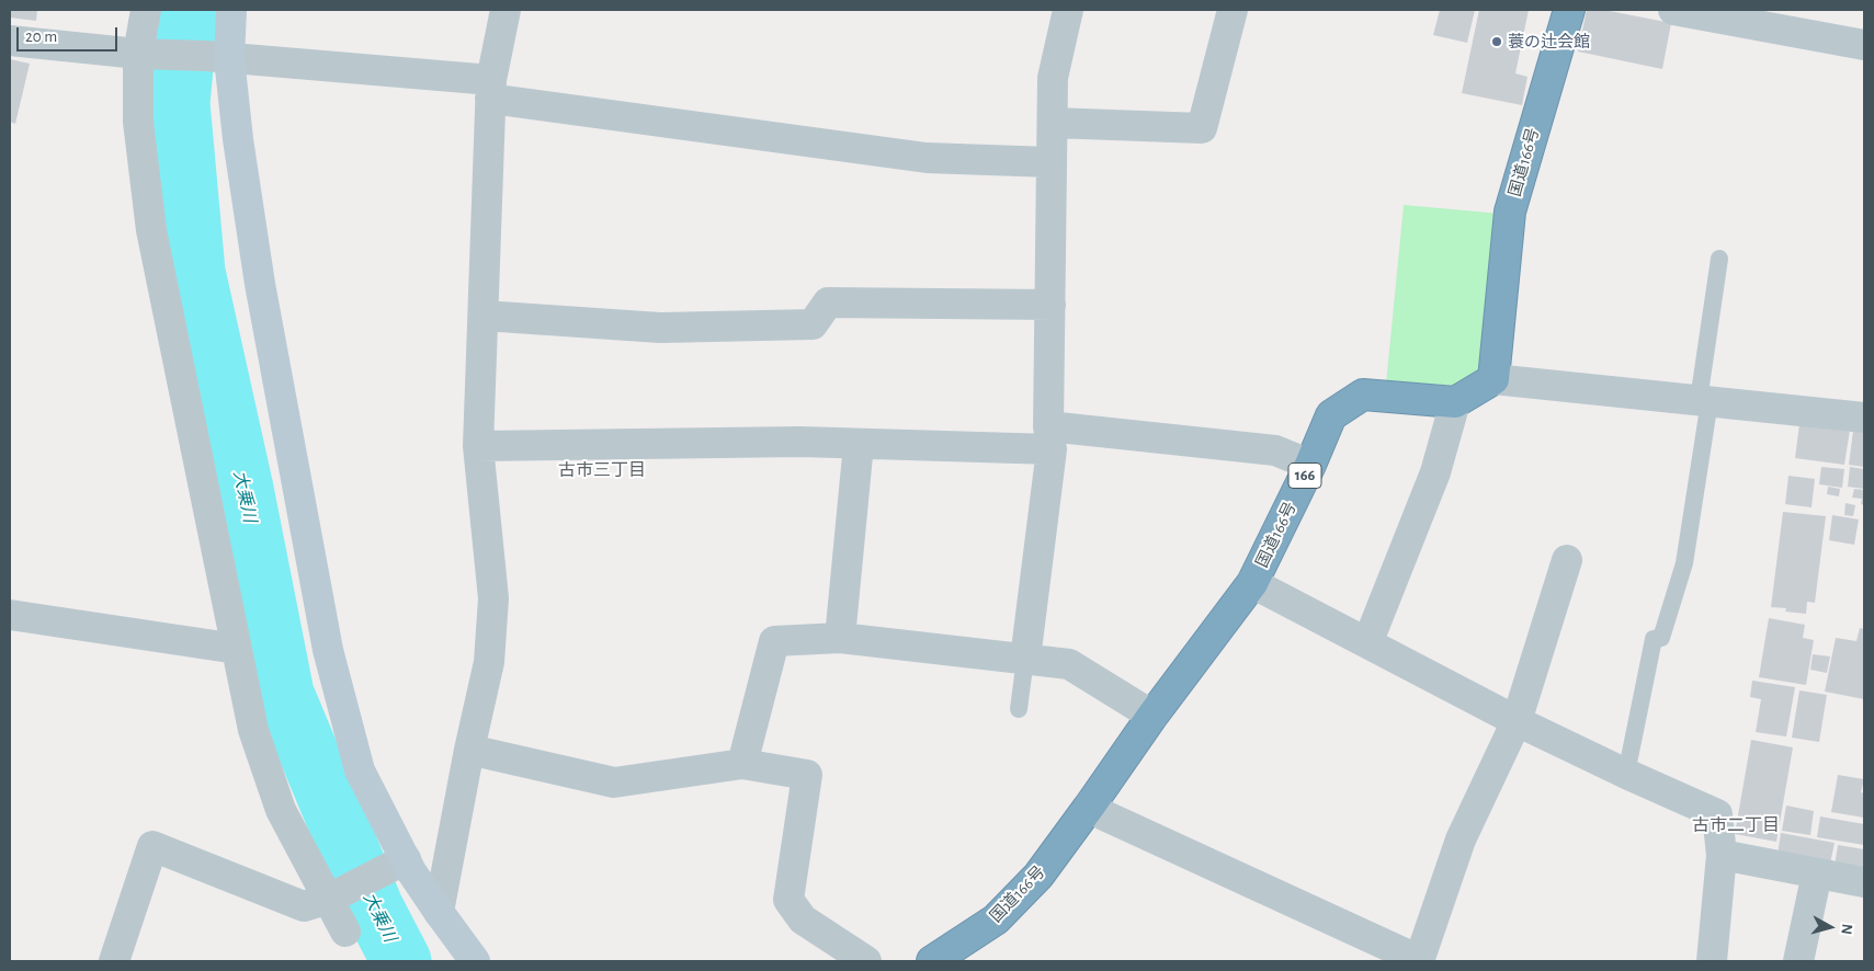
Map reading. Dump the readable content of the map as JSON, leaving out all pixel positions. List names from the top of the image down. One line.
{"streets":{"highway":["国道166号","166"]},"districts":["古市三丁目","古市二丁目"],"water":["大乗川"],"places":["蓑の辻会館"],"scale_bar":"20 m","north":"right"}
